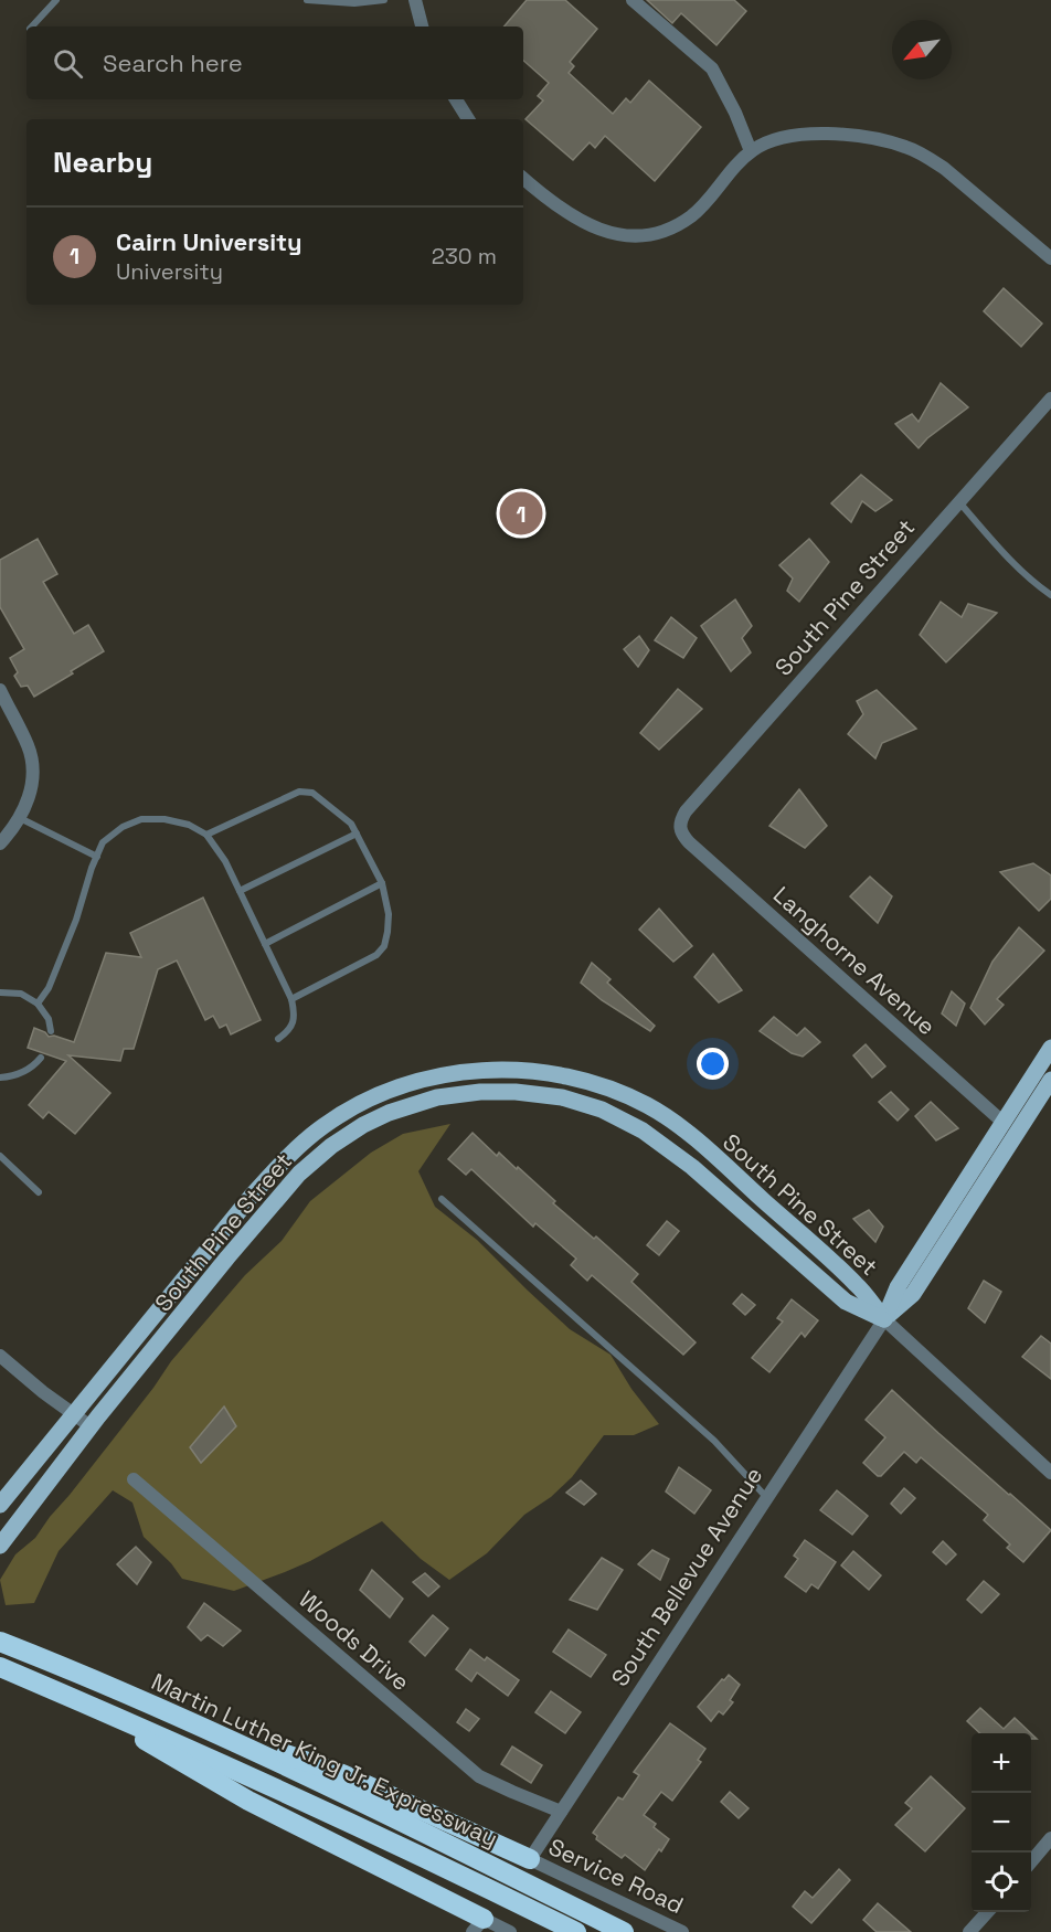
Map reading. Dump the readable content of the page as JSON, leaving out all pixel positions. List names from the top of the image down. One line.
{"streets":{"highway":["Martin Luther King Jr. Expressway"],"main road":["South Pine Street","South Bellevue Avenue"],"street":["Langhorne Avenue","Woods Drive","Service Road"]},"crossings":[["South Pine Street","Langhorne Avenue"],["South Pine Street","South Bellevue Avenue"],["Langhorne Avenue","South Bellevue Avenue"],["South Bellevue Avenue","Woods Drive"],["South Bellevue Avenue","Service Road"]],"north":"bottom left","page":{"search":"Search here","heading":"Nearby","list":[{"mark":"1","name":"Cairn University","note":"University","value":"230 m"}],"pins":"1","map_buttons":["+","−"]}}
